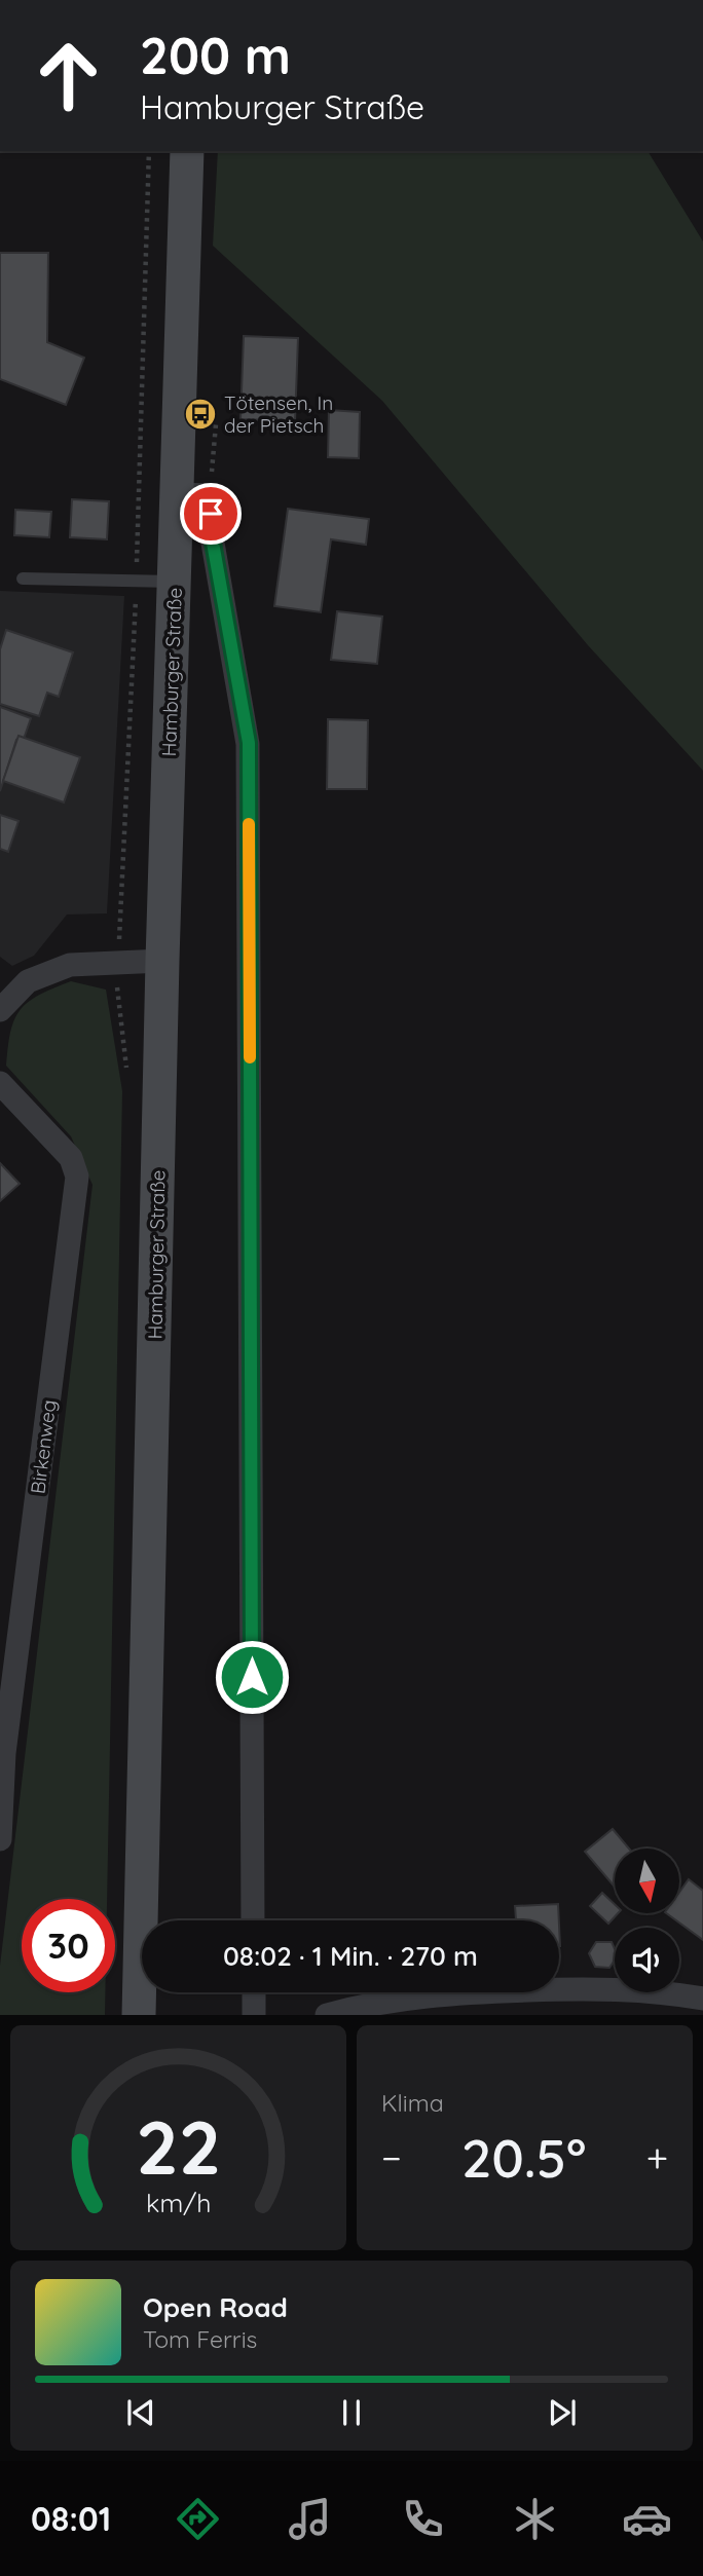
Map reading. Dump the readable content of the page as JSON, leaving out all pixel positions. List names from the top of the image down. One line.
{"streets":{"main road":["Hamburger Straße"],"street":["Birkenweg"]},"places":{"bus stop":["Tötensen, In der Pietsch"]},"north":"bottom","page":{"turn":["200 m","Hamburger Straße"],"limit":"30","trip":"08:02 · 1 Min. · 270 m","tile":"Klima","heat":["−","20.5°","+"],"song":["Open Road","Tom Ferris"],"tabs":"08:01","gauge":["22","km/h"]}}
